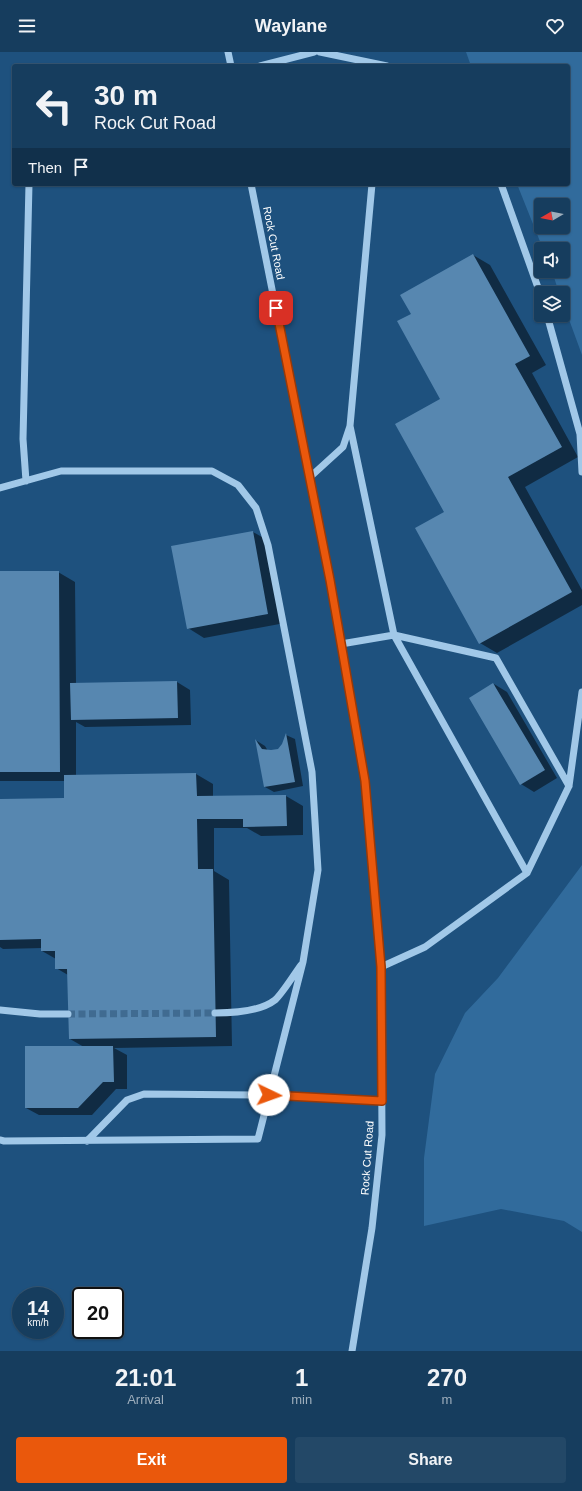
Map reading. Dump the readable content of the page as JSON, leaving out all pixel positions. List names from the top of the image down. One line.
{"streets":{"street":["Rock Cut Road"]},"north":"left","page":{"header":"Waylane","turn":["30 m","Rock Cut Road"],"then":"Then","speed":"14 km/h","limit":"20","eta":["21:01","Arrival","1","min","270","m"],"buttons":["Exit","Share"]}}
